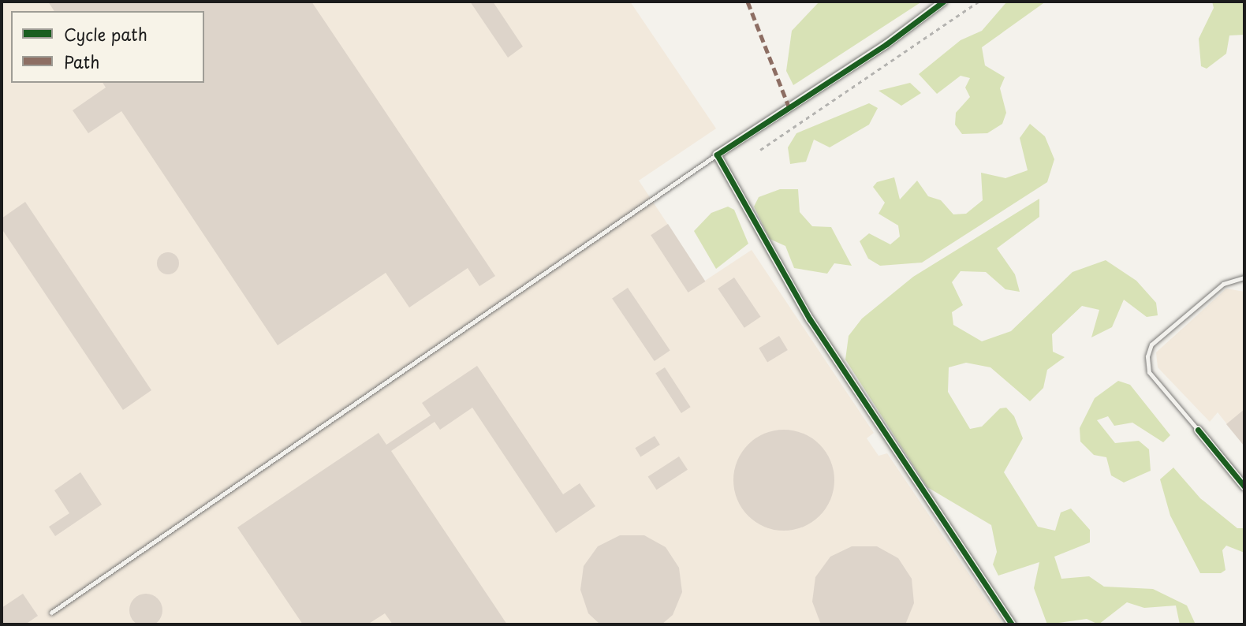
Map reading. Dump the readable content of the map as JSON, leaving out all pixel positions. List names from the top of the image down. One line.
{"legend":["Cycle path","Path"]}
